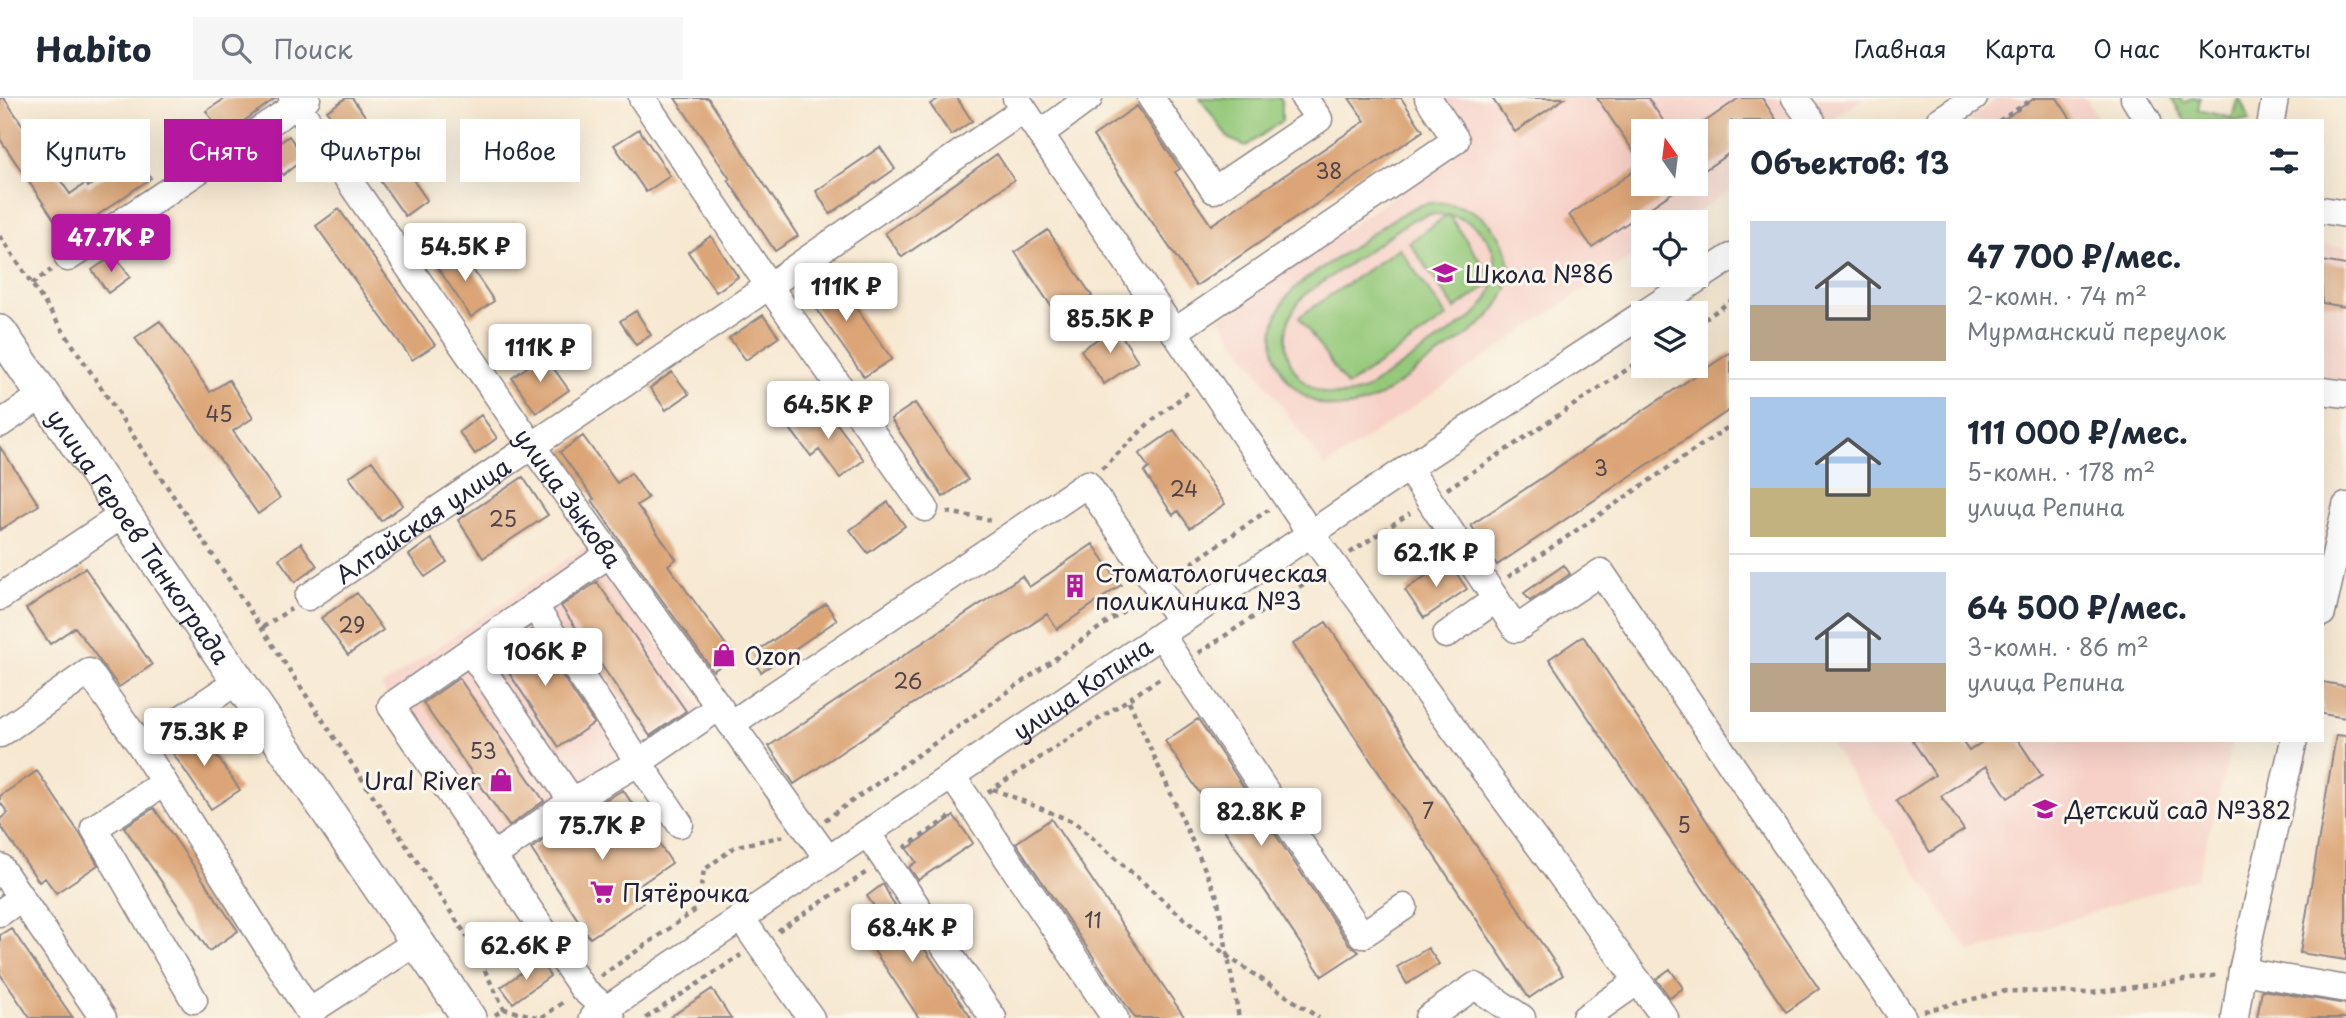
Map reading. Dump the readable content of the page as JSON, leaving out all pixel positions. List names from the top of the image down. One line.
{"streets":{"main road":["улица Героев Танкограда"],"street":["улица Зыкова","Алтайская улица","улица Котина"]},"crossings":[["улица Зыкова","Алтайская улица"],["улица Зыкова","улица Котина"]],"places":{"school or university":["Школа №86","Детский сад №382"],"building":["Стоматологическая поликлиника №3"],"shop":["Ozon","Ural River"],"supermarket":["Пятёрочка"]},"house_numbers":["38","45","3","24","25","29","26","53","7","5","11"],"north":"top","page":{"header":"Habito","search":"Поиск","nav":["Главная","Карта","О нас","Контакты"],"chip":["Купить","Снять","Фильтры","Новое"],"heading":"Объектов: 13","list":[{"name":"47 700 ₽/мес.","note":"2-комн. · 74 m² · Мурманский переулок"},{"name":"111 000 ₽/мес.","note":"5-комн. · 178 m² · улица Репина"},{"name":"64 500 ₽/мес.","note":"3-комн. · 86 m² · улица Репина"}],"price":["47.7K ₽","54.5K ₽","111K ₽","85.5K ₽","111K ₽","64.5K ₽","62.1K ₽","106K ₽","75.3K ₽","82.8K ₽","75.7K ₽","68.4K ₽","62.6K ₽"]}}
